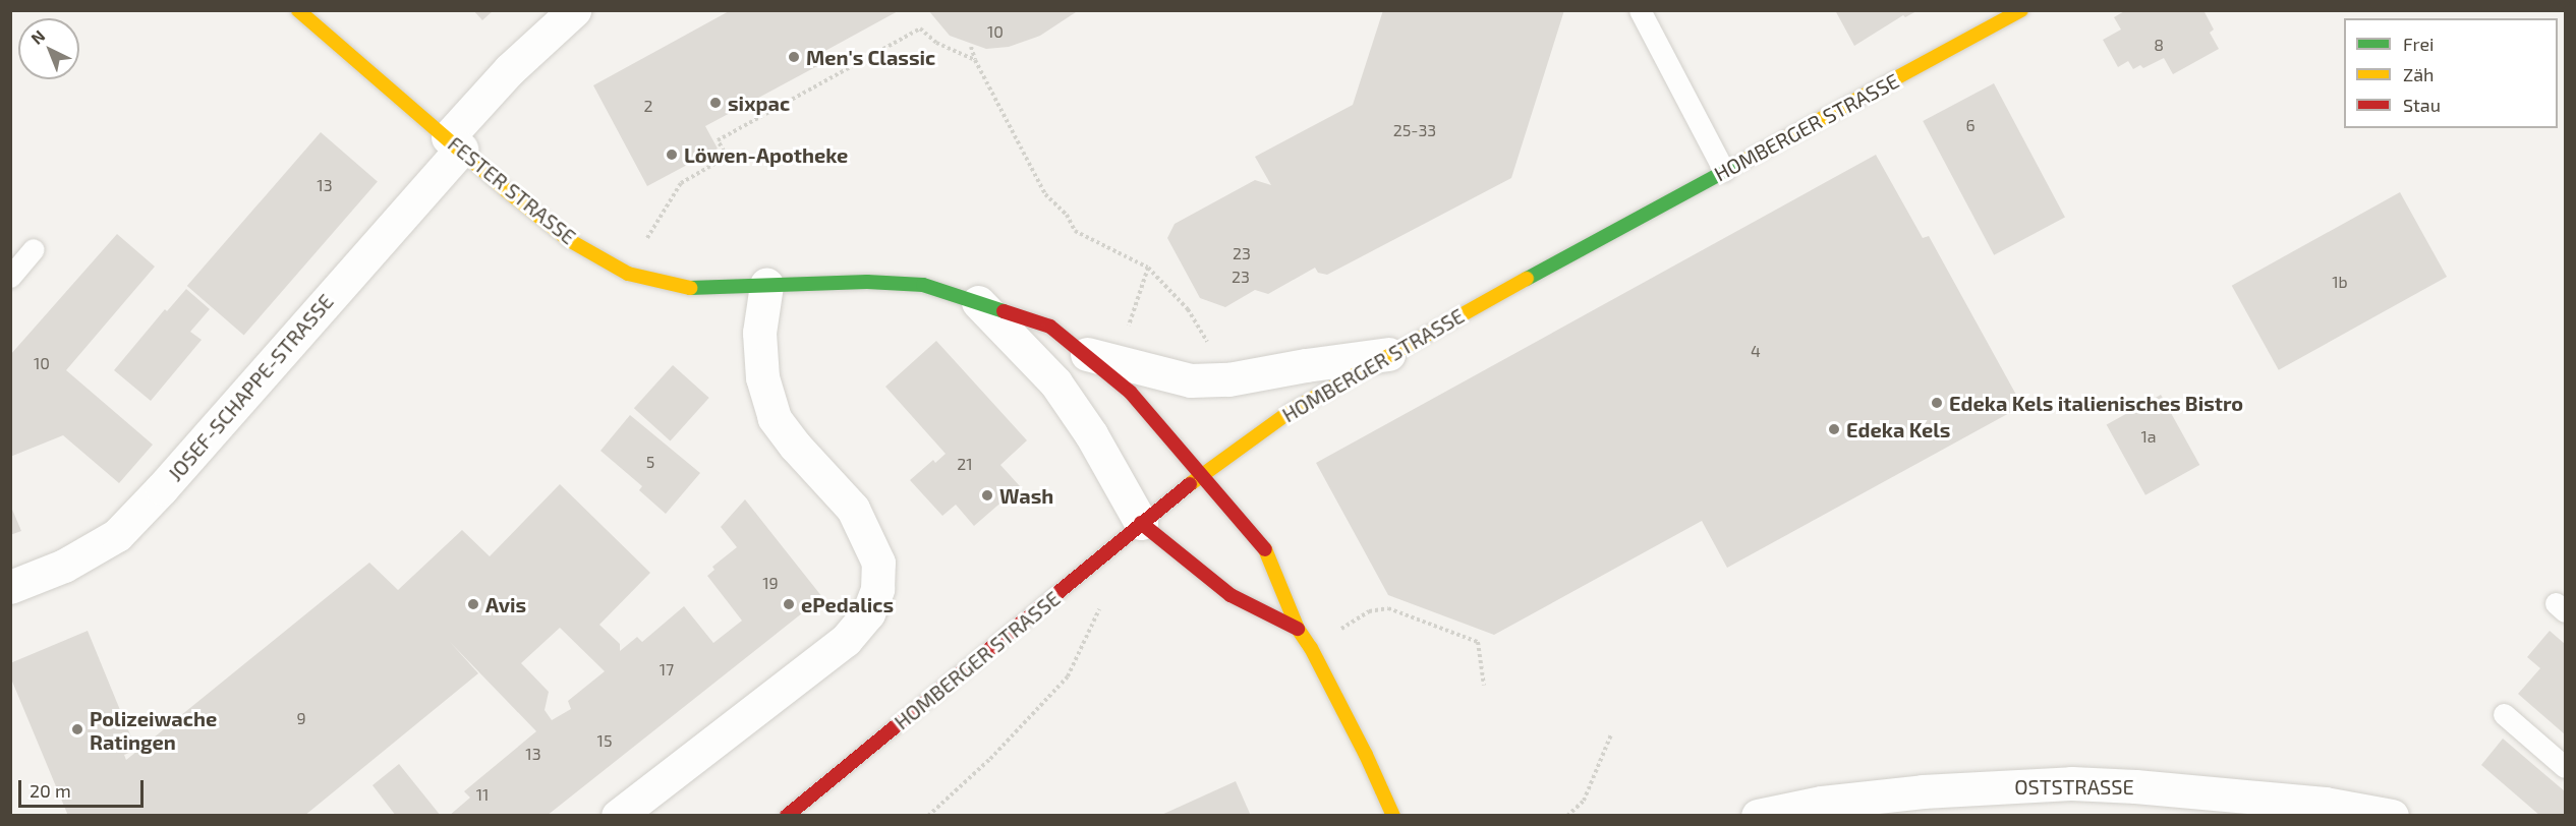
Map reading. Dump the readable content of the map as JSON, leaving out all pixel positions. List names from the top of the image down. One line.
{"streets":{"street":["HOMBERGER STRASSE","FESTER STRASSE","JOSEF-SCHAPPE-STRASSE","OSTSTRASSE"]},"crossings":[["HOMBERGER STRASSE","FESTER STRASSE"],["FESTER STRASSE","JOSEF-SCHAPPE-STRASSE"]],"places":["Men's Classic","sixpac","Löwen-Apotheke","Edeka Kels italienisches Bistro","Edeka Kels","Wash","Avis","ePedalics","Polizeiwache Ratingen"],"house_numbers":["10","8","2","6","25-33","13","23","23","1b","4","10","1a","5","21","19","17","9","15","13","11"],"legend":["Frei","Zäh","Stau"],"scale_bar":"20 m","north":"top left"}
